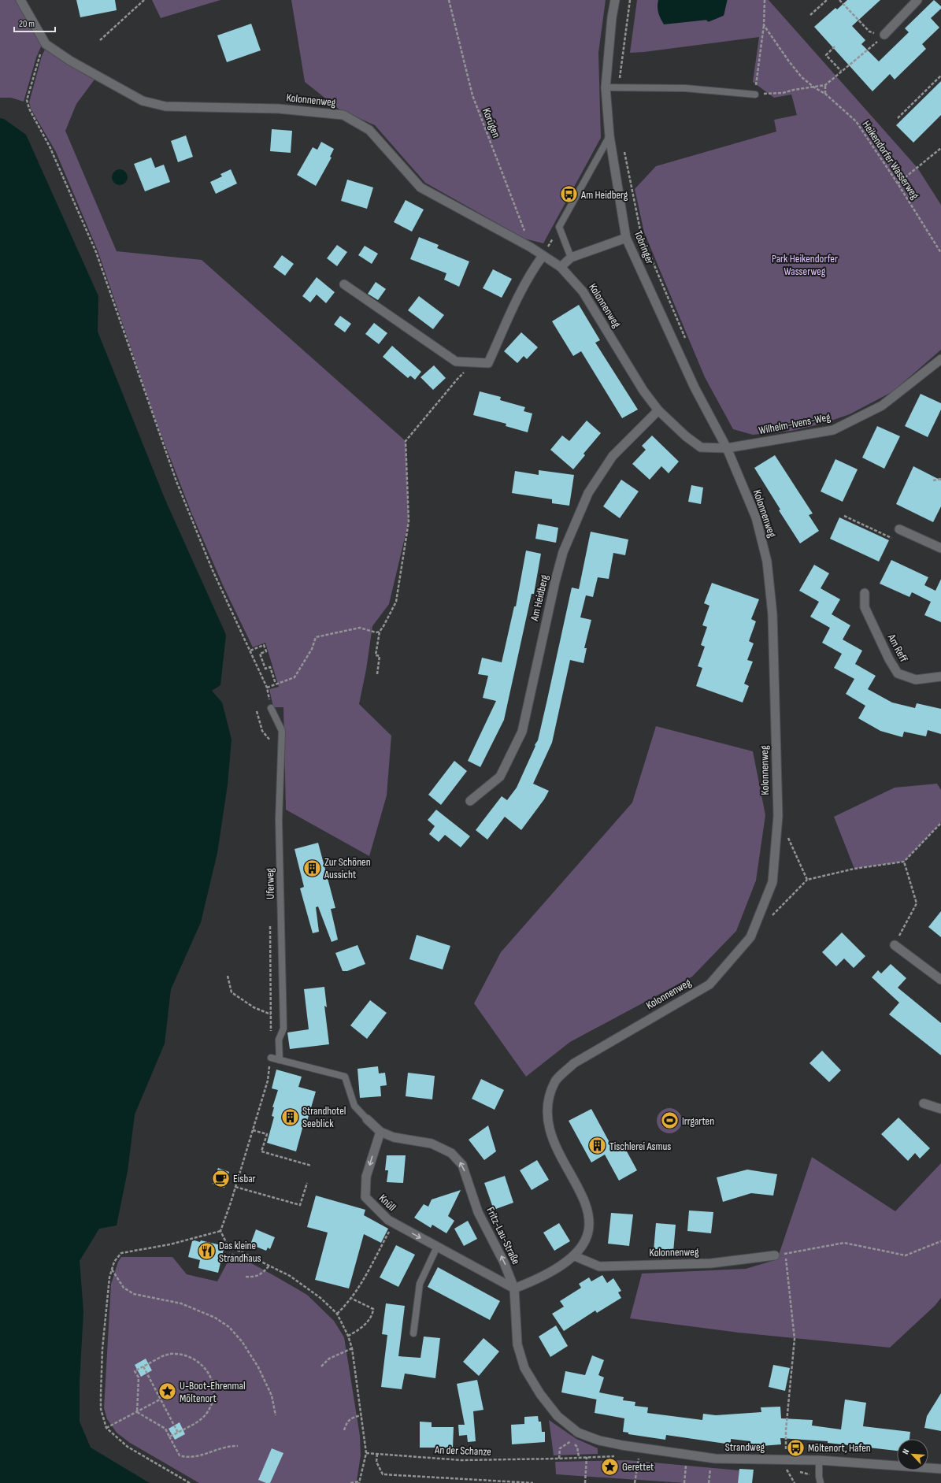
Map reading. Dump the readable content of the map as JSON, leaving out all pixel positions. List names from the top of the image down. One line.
{"streets":{"street":["Kolonnenweg","Tobringer","Wilhelm-Ivens-Weg","Am Heidberg","Am Reff","Knüll","Fritz-Lau-Straße","Strandweg"],"lane":["Uferweg"],"path":["Korügen","Heikendorfer Wasserweg","An der Schanze"]},"crossings":[["Kolonnenweg","Korügen"],["Kolonnenweg","Tobringer"],["Kolonnenweg","Wilhelm-Ivens-Weg"],["Kolonnenweg","Am Heidberg"],["Kolonnenweg","Knüll"],["Kolonnenweg","Fritz-Lau-Straße"],["Tobringer","Wilhelm-Ivens-Weg"],["Knüll","Fritz-Lau-Straße"],["Fritz-Lau-Straße","Strandweg"]],"one_way":["Knüll","Fritz-Lau-Straße"],"parks":["Park Heikendorfer Wasserweg"],"places":{"bus stop":["Am Heidberg","Möltenort, Hafen"],"building":["Zur Schönen Aussicht","Strandhotel Seeblick","Tischlerei Asmus"],"sports":["Irrgarten"],"cafe":["Eisbar"],"restaurant":["Das kleine Strandhaus"],"place":["U-Boot-Ehrenmal Möltenort","Gerettet"]},"scale_bar":"20 m","north":"top left"}
